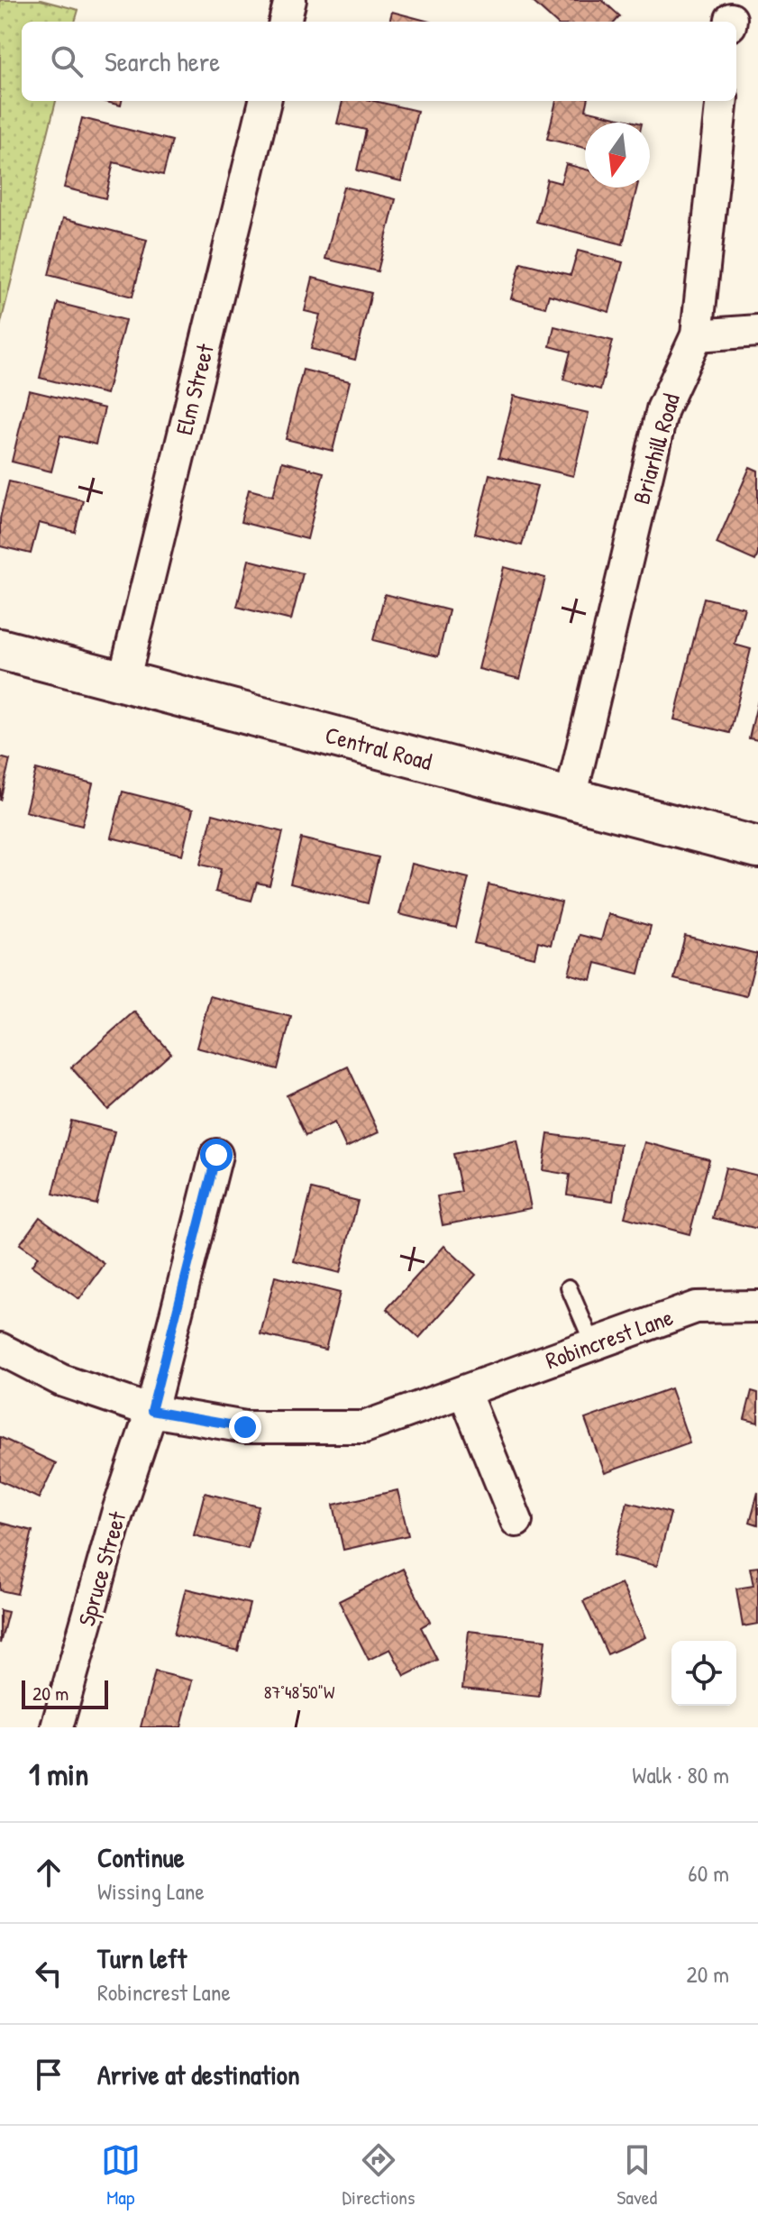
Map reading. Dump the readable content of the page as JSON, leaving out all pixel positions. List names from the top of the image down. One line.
{"streets":{"main road":["Central Road"],"street":["Elm Street","Briarhill Road","Robincrest Lane","Spruce Street"]},"crossings":[["Elm Street","Central Road"],["Briarhill Road","Central Road"],["Robincrest Lane","Spruce Street"]],"scale_bar":"20 m","north":"bottom","page":{"search":"Search here","scale":"20 m","heading":["1 min","Walk · 80 m"],"list":[["Continue","Wissing Lane","60 m"],["Turn left","Robincrest Lane","20 m"],"Arrive at destination"],"nav":["Map","Directions","Saved"]},"coordinates":["87°48'50\"W"]}
